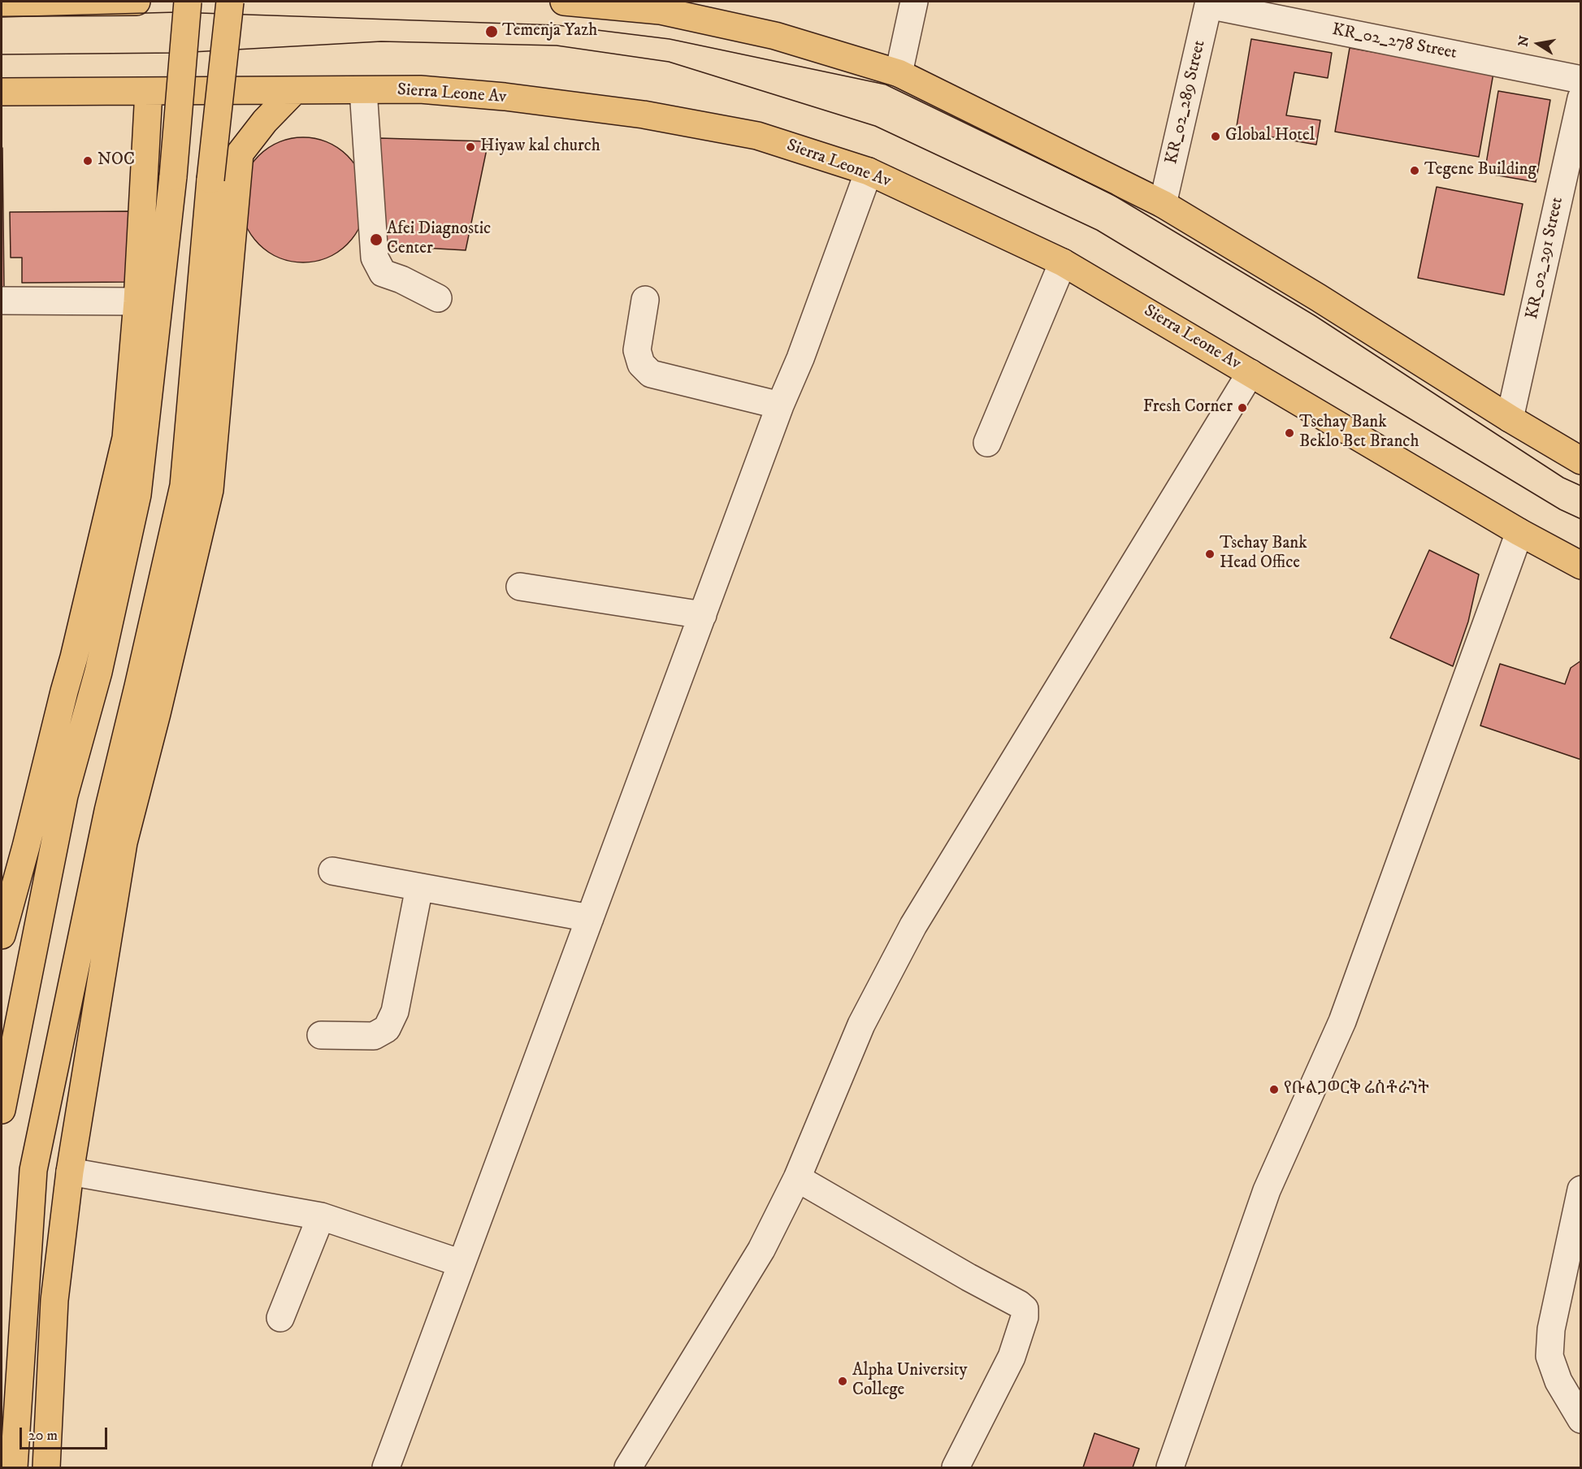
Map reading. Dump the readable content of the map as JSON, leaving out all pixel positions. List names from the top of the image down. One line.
{"streets":{"main road":["Sierra Leone Av"],"street":["KR_02_278 Street","KR_02_289 Street","KR_02_291 Street"]},"crossings":[["KR_02_278 Street","KR_02_289 Street"]],"places":["Temenja Yazh","Global Hotel","Hiyaw kal church","NOC","Tegene Building","Afei Diagnostic Center","Fresh Corner","Tsehay Bank Beklo Bet Branch","Tsehay Bank Head Office","የቡልጋወርቅ ሬስቶራንት","Alpha University College"],"scale_bar":"20 m","north":"left"}
